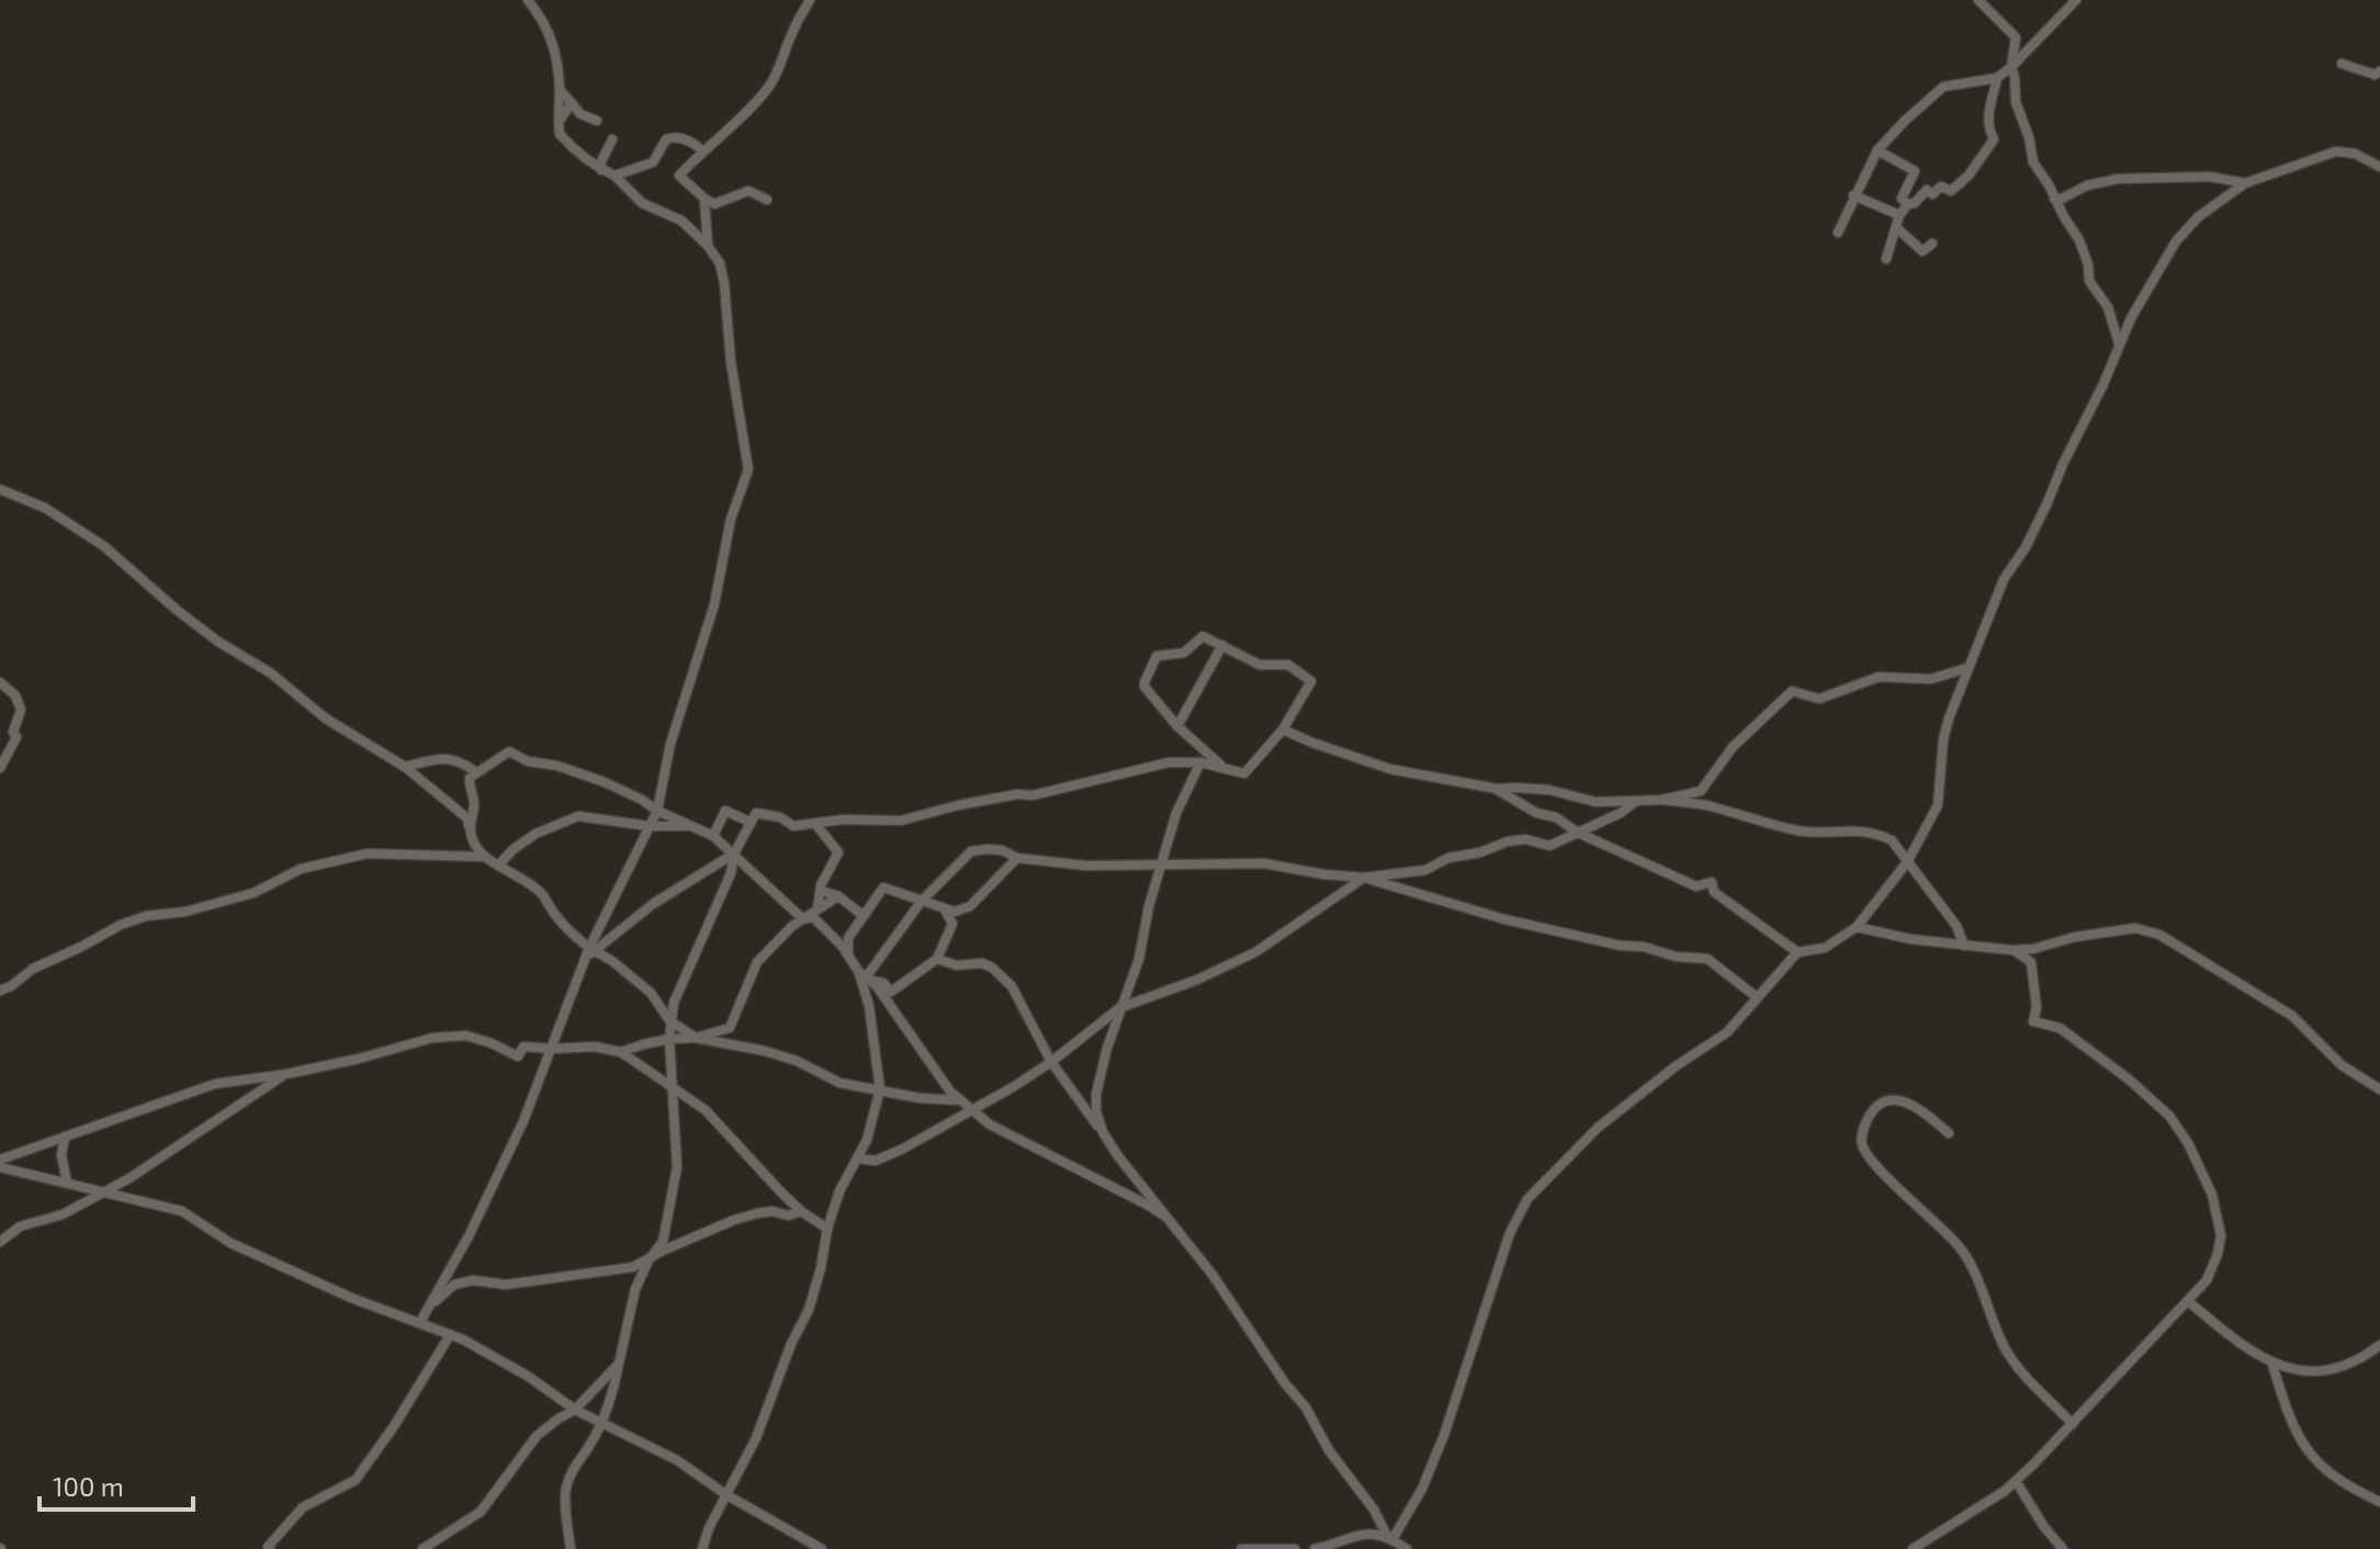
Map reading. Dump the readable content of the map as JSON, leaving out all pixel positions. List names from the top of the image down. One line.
{"scale_bar":"100 m"}
